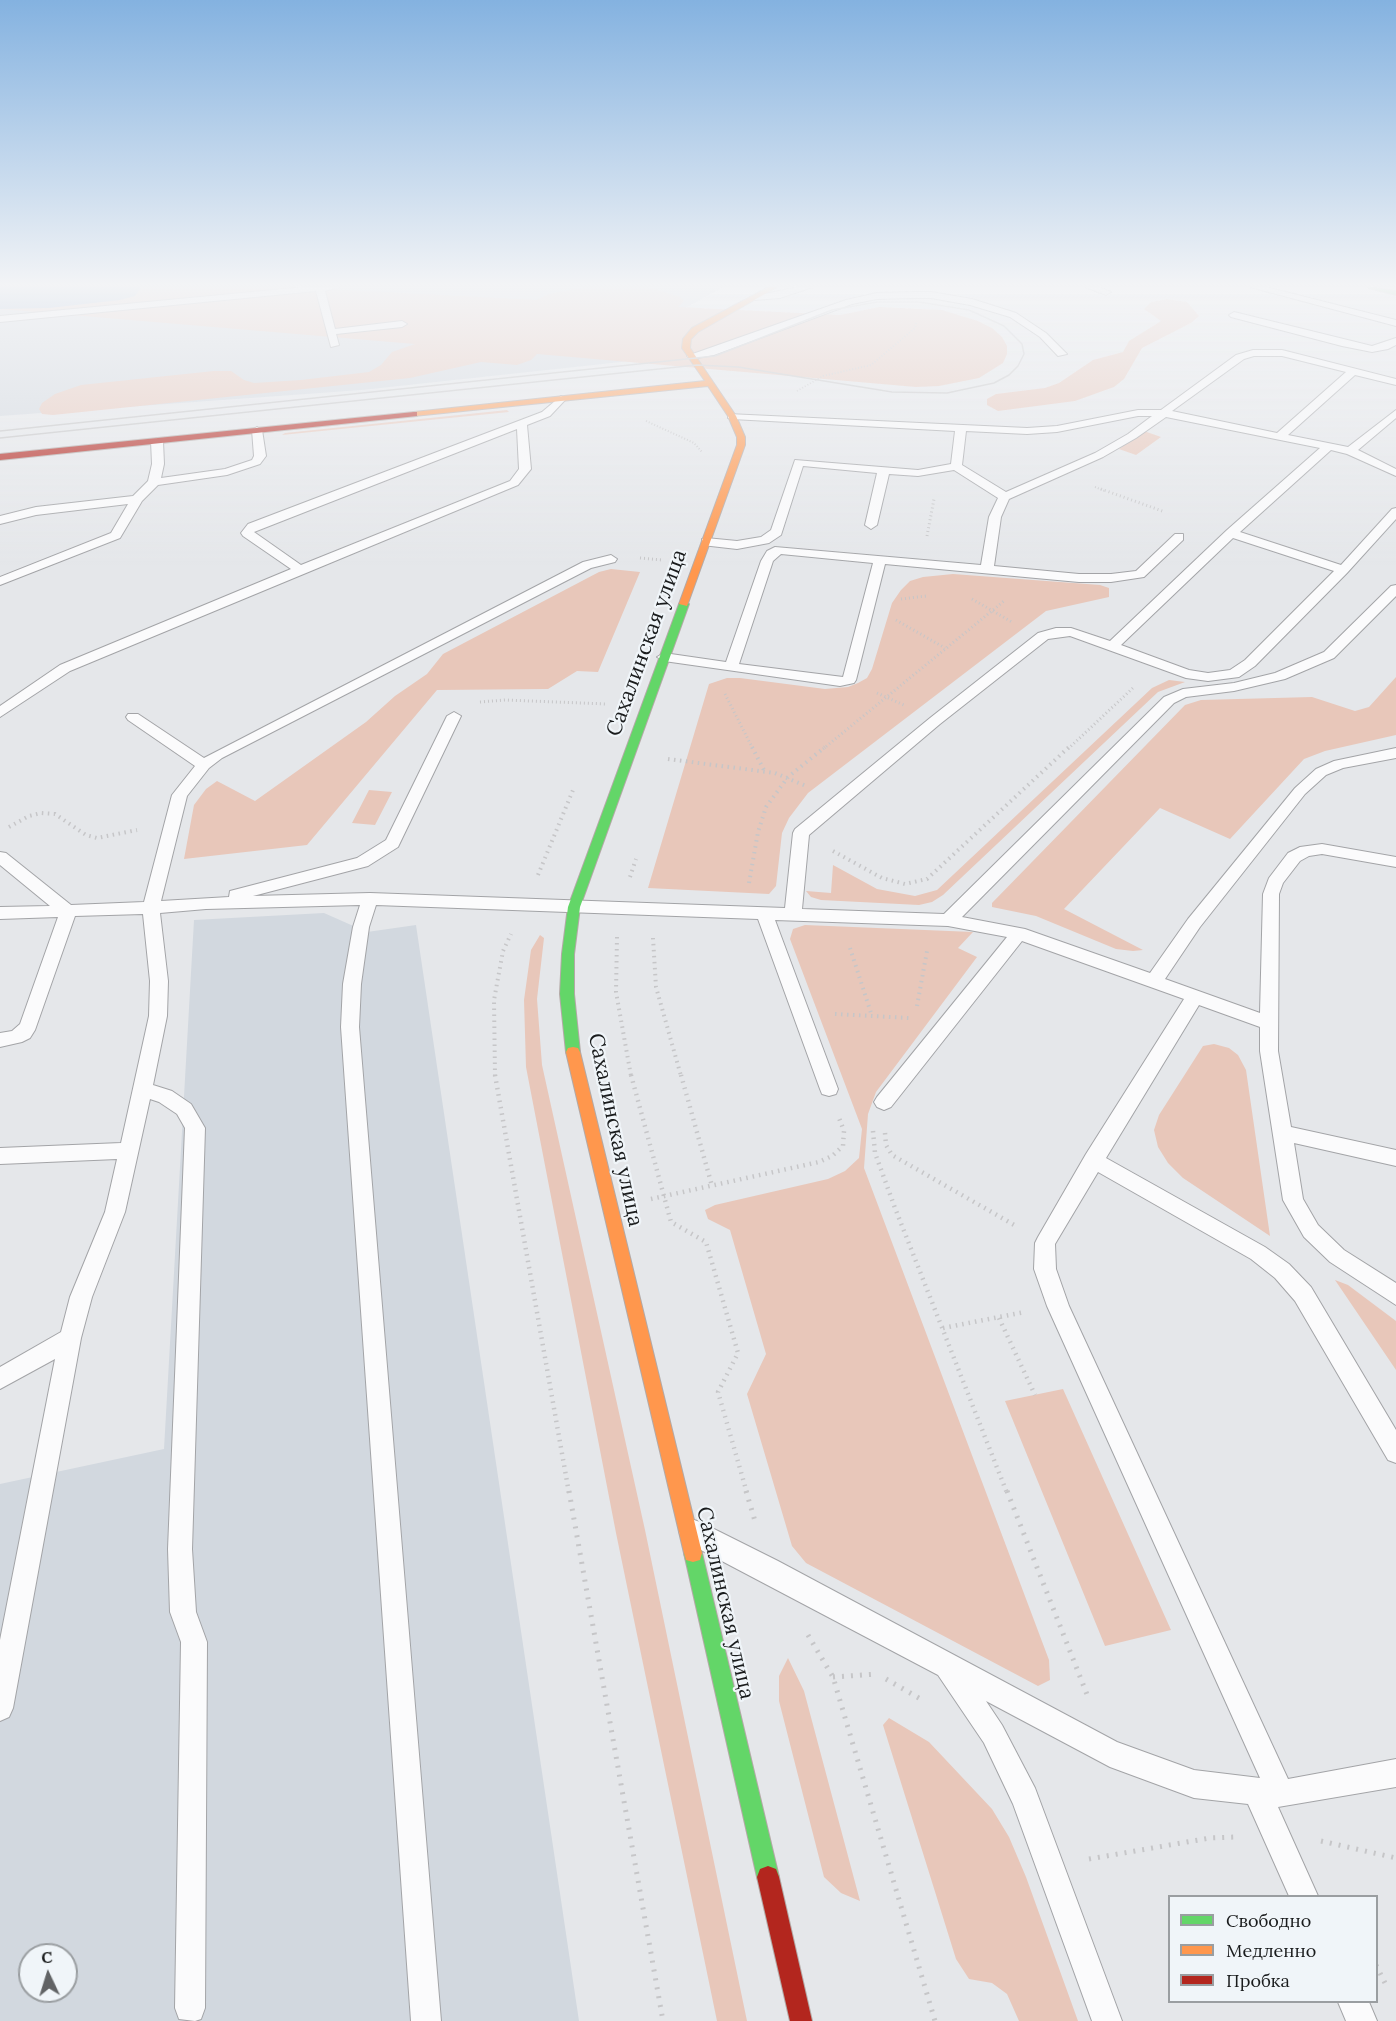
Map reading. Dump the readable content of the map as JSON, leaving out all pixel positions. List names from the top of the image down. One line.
{"streets":{"main road":["Сахалинская улица"]},"legend":["Свободно","Медленно","Пробка"],"north":"top"}
